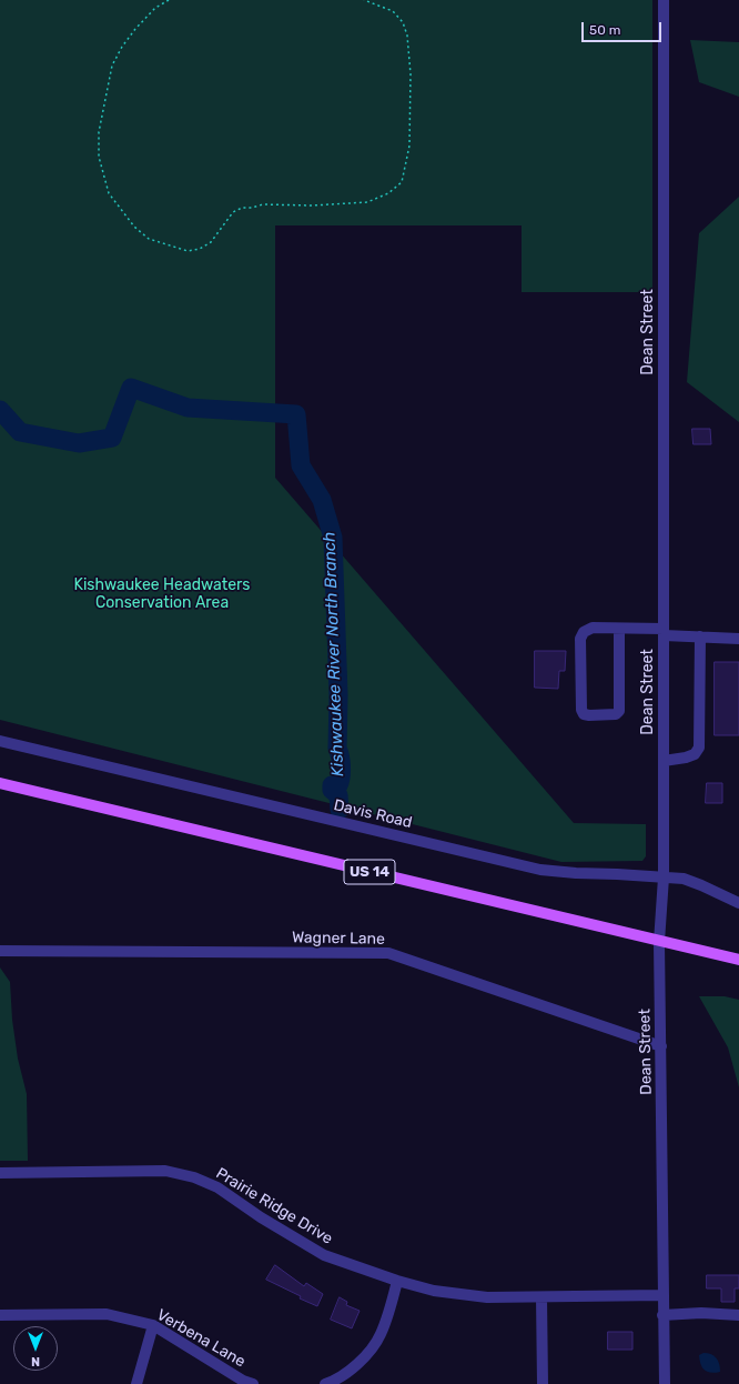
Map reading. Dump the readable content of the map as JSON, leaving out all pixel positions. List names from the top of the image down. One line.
{"streets":{"main road":["US 14"],"street":["Dean Street","Davis Road","Wagner Lane","Prairie Ridge Drive","Verbena Lane"]},"crossings":[["Dean Street","Davis Road"],["Dean Street","US 14"],["Dean Street","Wagner Lane"],["Dean Street","Prairie Ridge Drive"]],"water":["Kishwaukee River North Branch"],"parks":["Kishwaukee Headwaters Conservation Area"],"scale_bar":"50 m","north":"bottom"}
